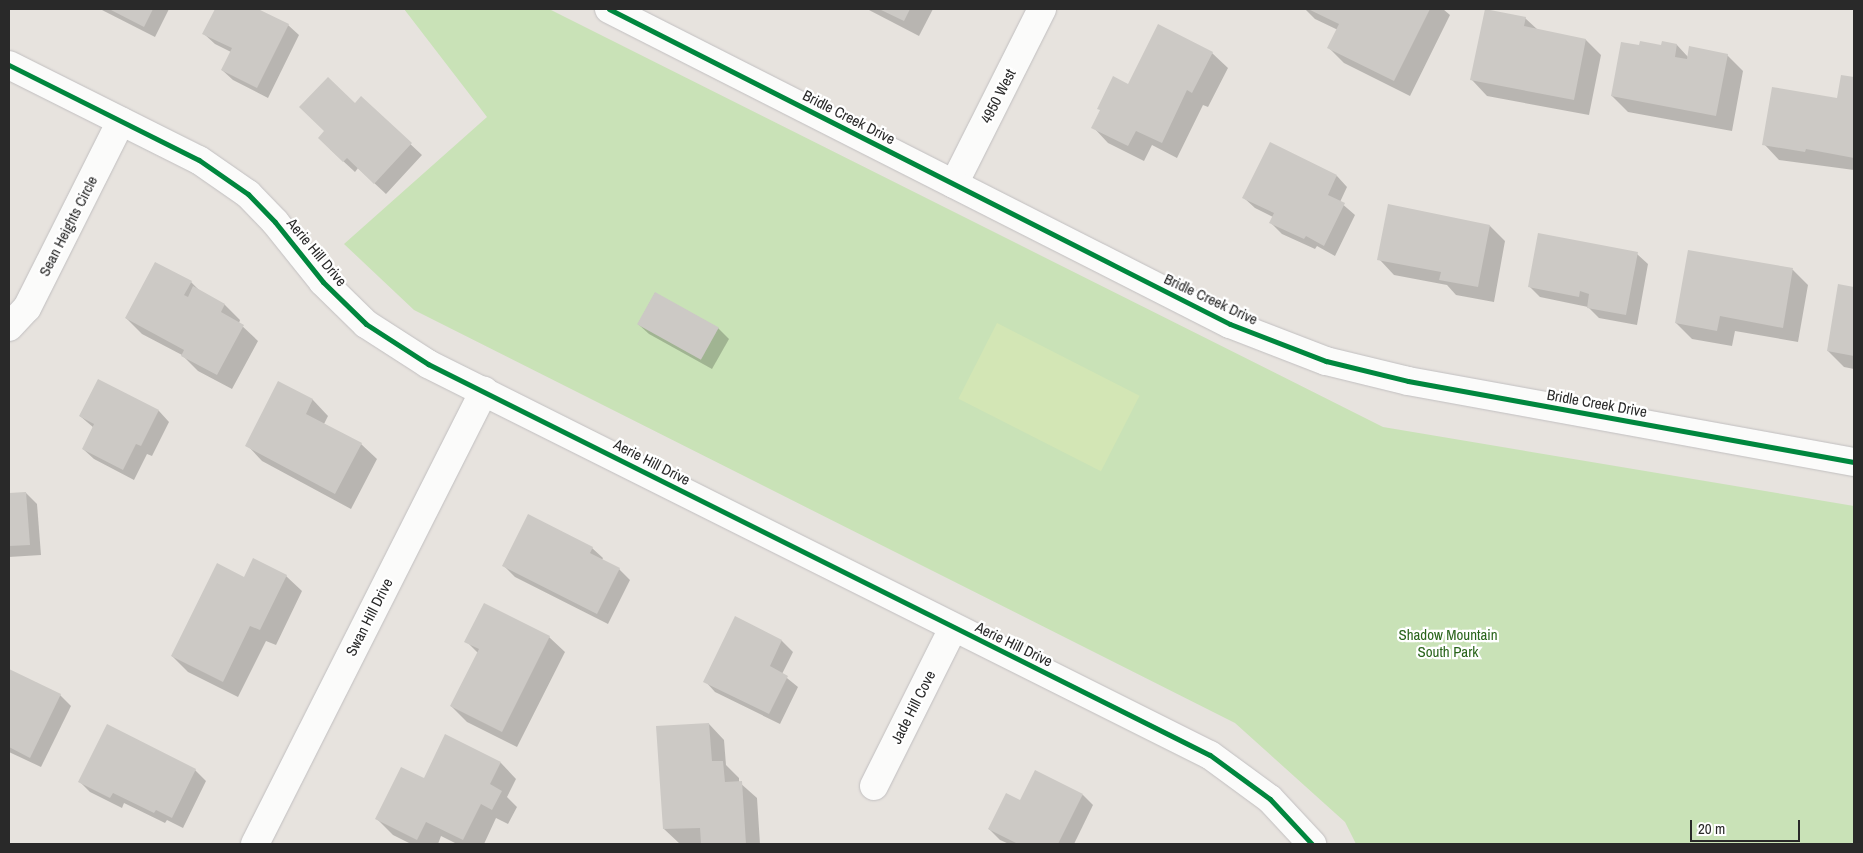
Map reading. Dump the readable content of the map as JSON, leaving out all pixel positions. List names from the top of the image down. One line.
{"streets":{"street":["4950 West","Bridle Creek Drive","Sean Heights Circle","Aerie Hill Drive","Swan Hill Drive","Jade Hill Cove"]},"crossings":[["4950 West","Bridle Creek Drive"],["Sean Heights Circle","Aerie Hill Drive"],["Aerie Hill Drive","Swan Hill Drive"],["Aerie Hill Drive","Jade Hill Cove"]],"parks":["Shadow Mountain South Park"],"scale_bar":"20 m"}
